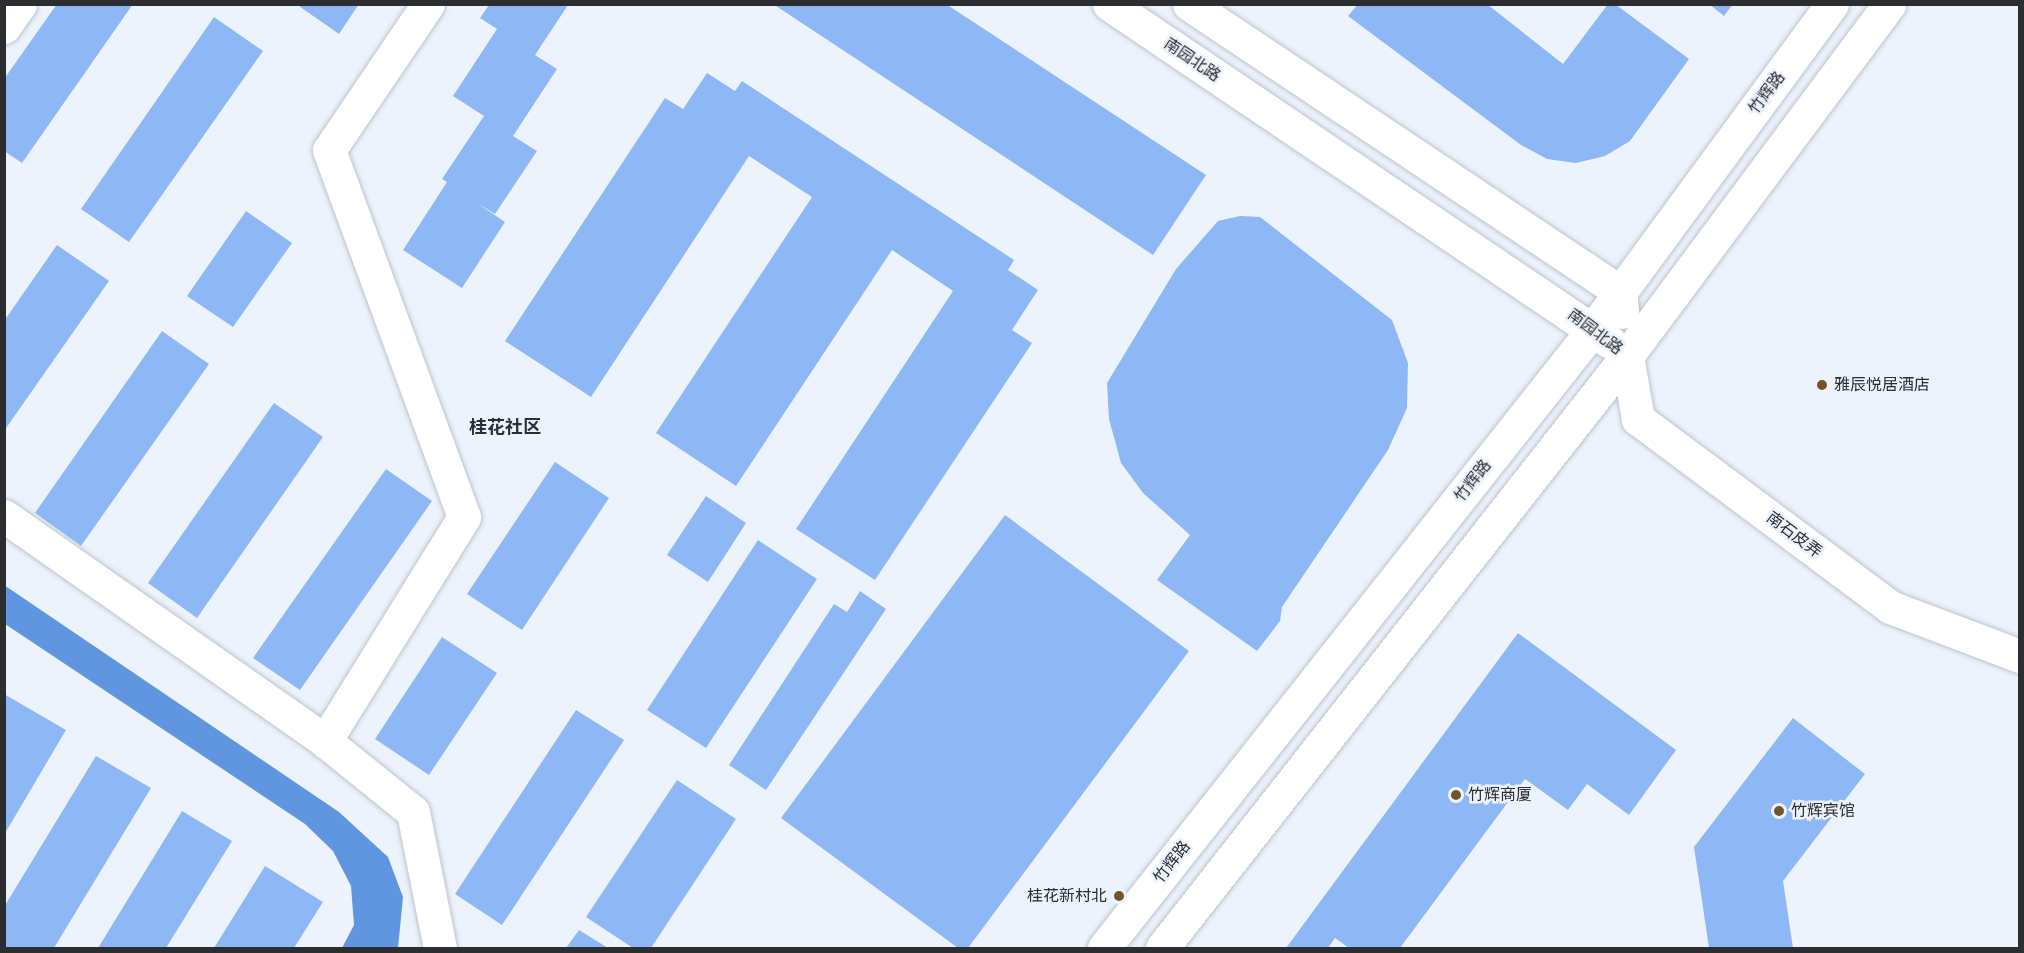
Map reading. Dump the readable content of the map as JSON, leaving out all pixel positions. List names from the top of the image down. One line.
{"streets":{"main road":["南园北路","竹辉路","南石皮弄"]},"crossings":[["南园北路","竹辉路"],["南园北路","南石皮弄"]],"districts":["桂花社区"],"places":["雅辰悦居酒店","竹辉商厦","竹辉宾馆","桂花新村北"]}
